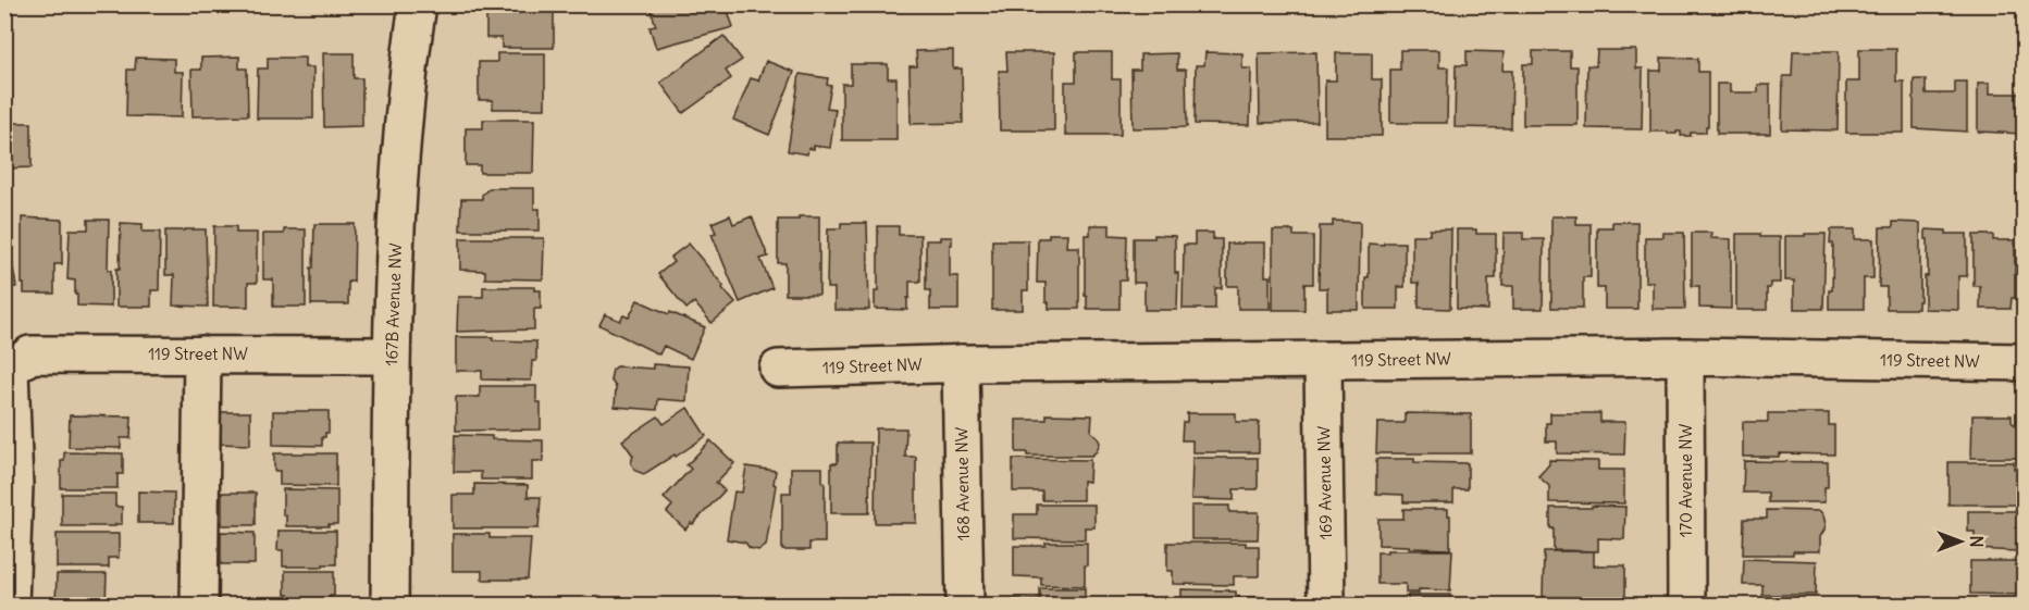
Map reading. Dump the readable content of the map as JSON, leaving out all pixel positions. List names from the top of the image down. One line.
{"streets":{"street":["167B Avenue NW","119 Street NW","170 Avenue NW","169 Avenue NW","168 Avenue NW"]},"crossings":[["167B Avenue NW","119 Street NW"],["119 Street NW","170 Avenue NW"],["119 Street NW","169 Avenue NW"],["119 Street NW","168 Avenue NW"]],"north":"right"}
